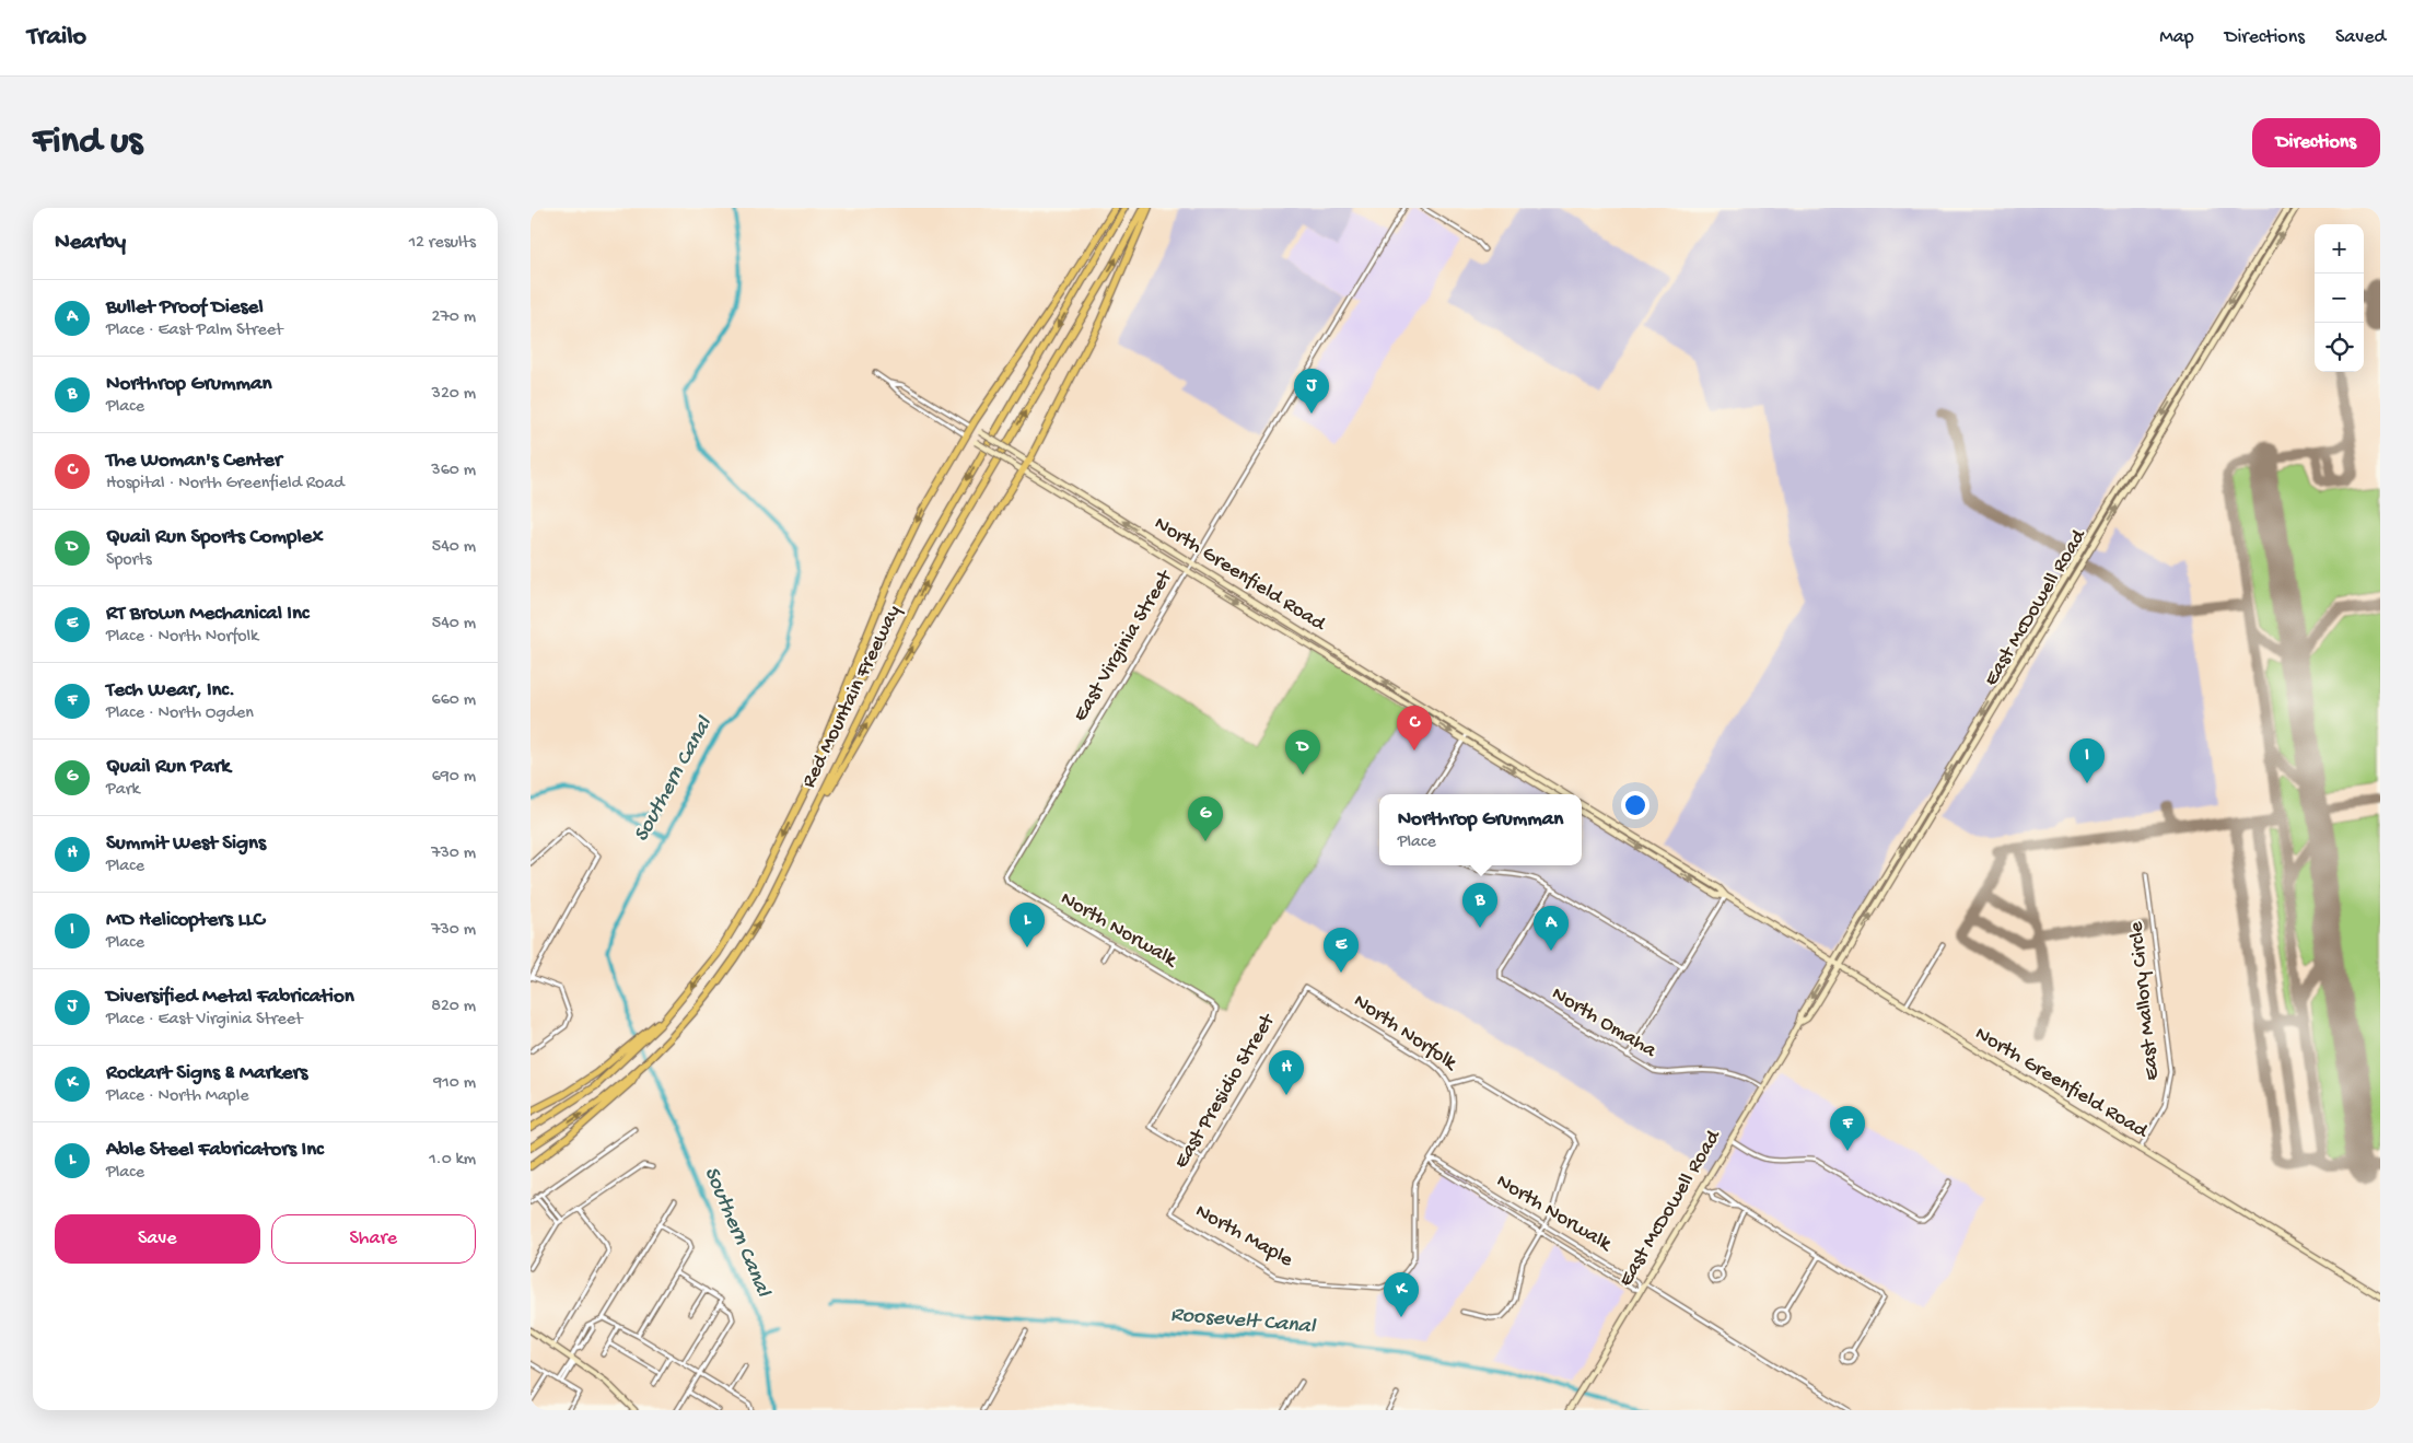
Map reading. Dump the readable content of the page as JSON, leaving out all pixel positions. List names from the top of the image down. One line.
{"streets":{"highway":["Red Mountain Freeway"],"main road":["North Greenfield Road","East McDowell Road"],"street":["East Virginia Street","North Norwalk","East Mallory Circle","North Omaha","North Norfolk","East Presidio Street","North Maple"]},"crossings":[["North Greenfield Road","East McDowell Road"],["North Greenfield Road","East Virginia Street"],["North Greenfield Road","East Mallory Circle"],["East McDowell Road","North Norwalk"],["East McDowell Road","North Omaha"],["East Virginia Street","North Norwalk"],["North Norwalk","North Norfolk"],["North Norwalk","East Presidio Street"],["North Norwalk","North Maple"],["North Norfolk","East Presidio Street"],["East Presidio Street","North Maple"]],"water":["Southern Canal","Roosevelt Canal"],"page":{"header":"Trailo","nav":["Map","Directions","Saved"],"buttons":["Directions",["Save","Share"]],"title":"Find us","heading":["Nearby","12 results"],"map_buttons":["+","−"],"list":[{"mark":"A","name":"Bullet Proof Diesel","note":"Place · East Palm Street","value":"270 m"},{"mark":"B","name":"Northrop Grumman","note":"Place","value":"320 m"},{"mark":"C","name":"The Woman's Center","note":"Hospital · North Greenfield Road","value":"360 m"},{"mark":"D","name":"Quail Run Sports Complex","note":"Sports","value":"540 m"},{"mark":"E","name":"RT Brown Mechanical Inc","note":"Place · North Norfolk","value":"540 m"},{"mark":"F","name":"Tech Wear, Inc.","note":"Place · North Ogden","value":"660 m"},{"mark":"G","name":"Quail Run Park","note":"Park","value":"690 m"},{"mark":"H","name":"Summit West Signs","note":"Place","value":"730 m"},{"mark":"I","name":"MD Helicopters LLC","note":"Place","value":"730 m"},{"mark":"J","name":"Diversified Metal Fabrication","note":"Place · East Virginia Street","value":"820 m"},{"mark":"K","name":"Rockart Signs & Markers","note":"Place · North Maple","value":"910 m"},{"mark":"L","name":"Able Steel Fabricators Inc","note":"Place","value":"1.0 km"}],"pins":["J","C","D","I","G","B","L","A","E","H","F","K"],"popup":["Northrop Grumman","Place"]}}
